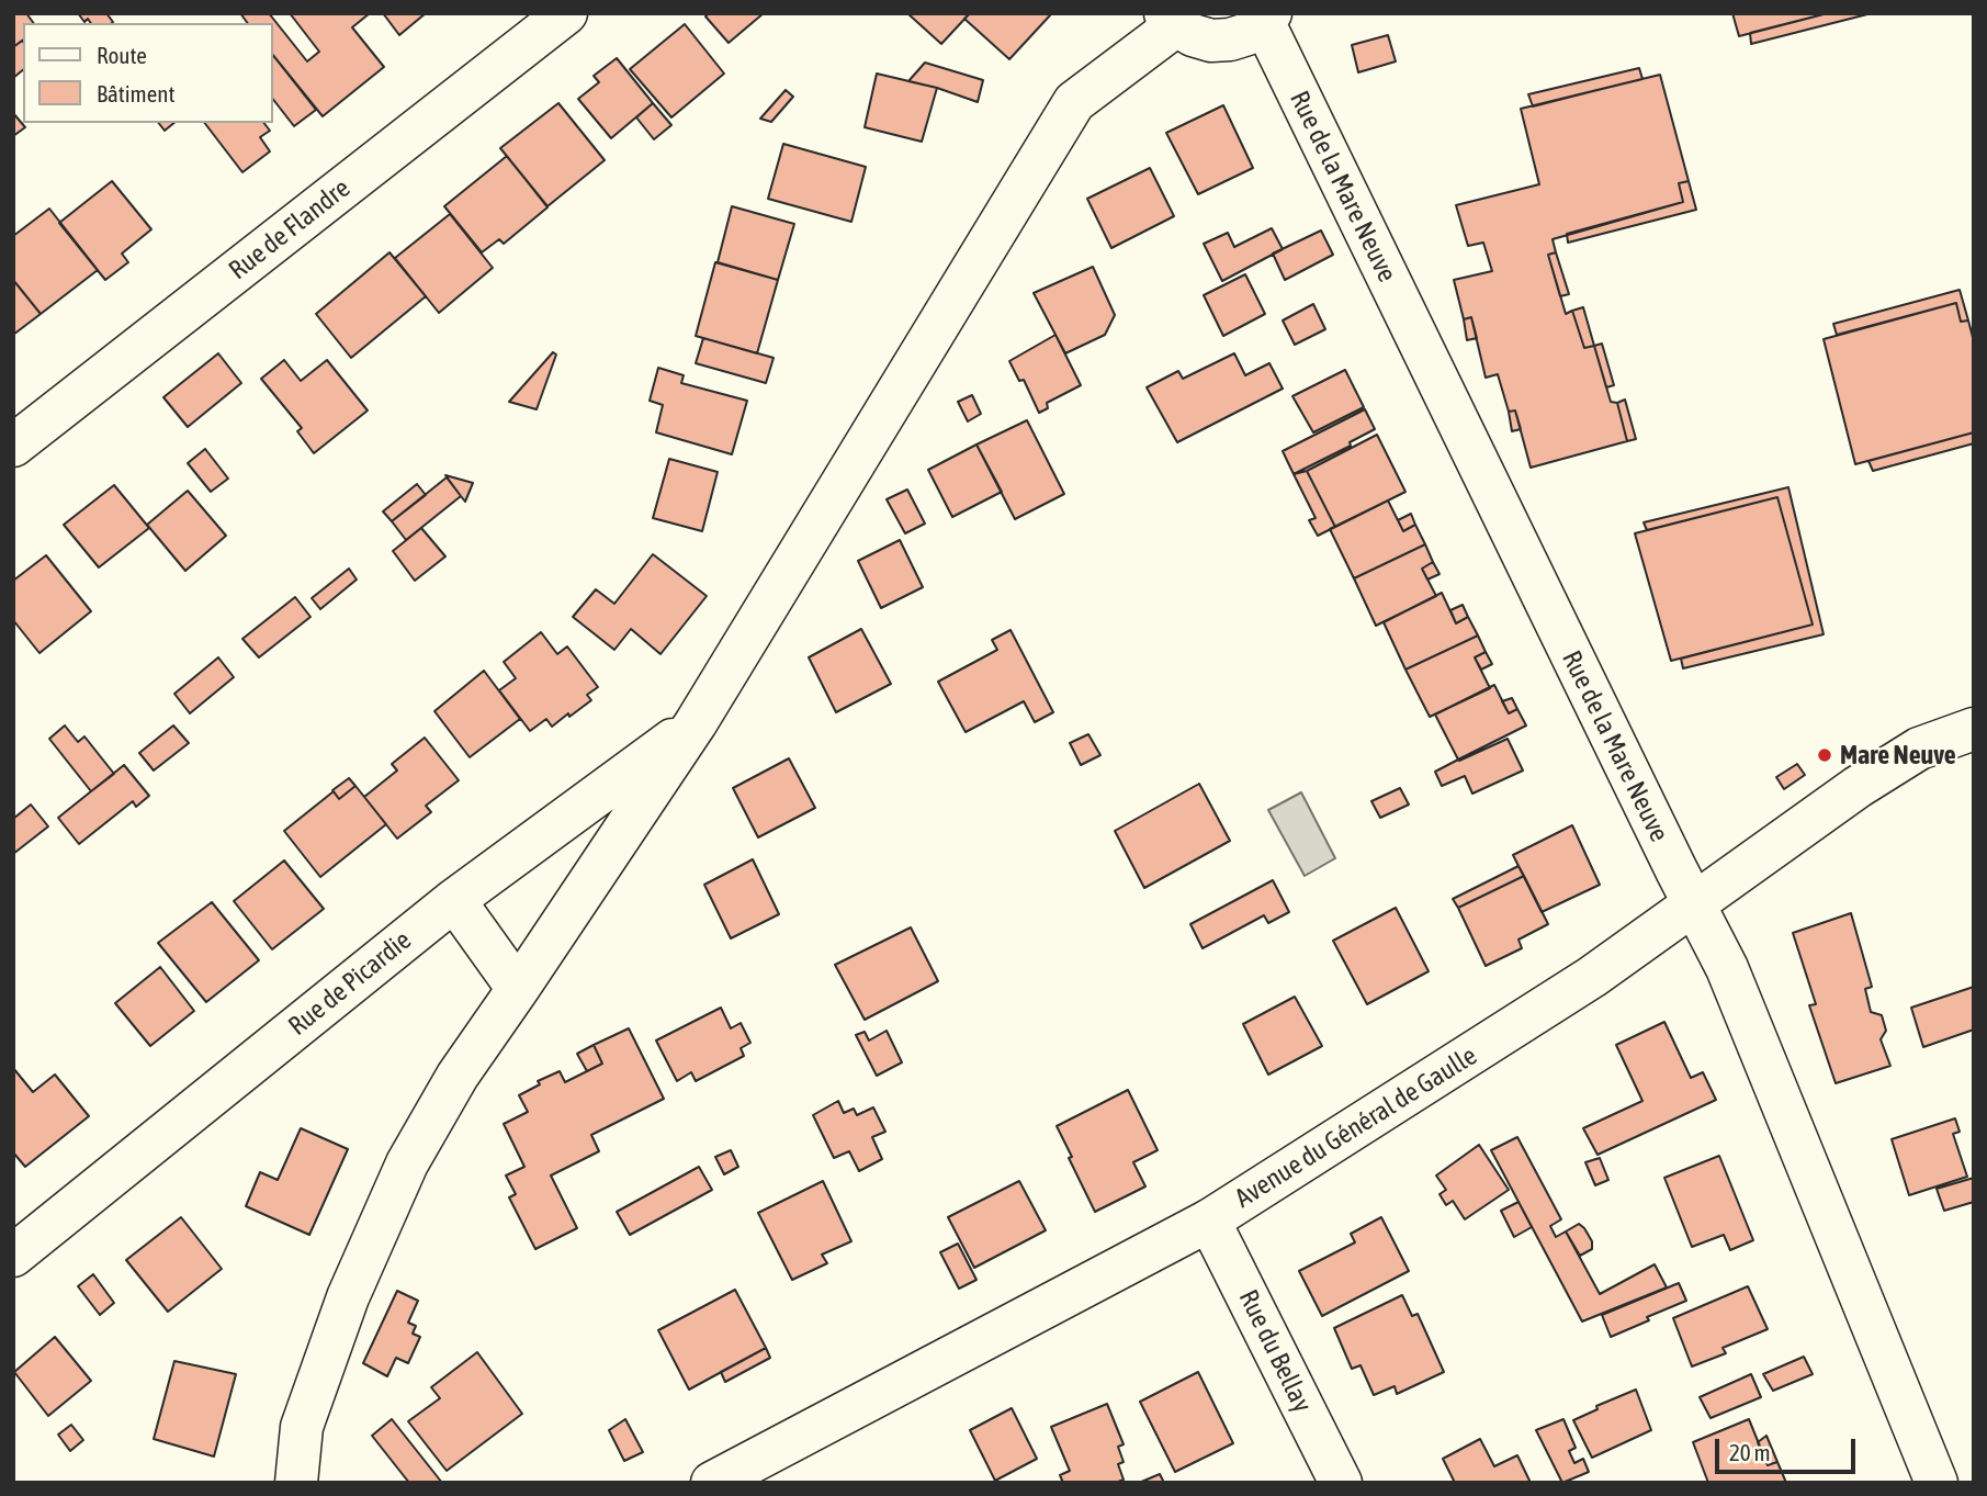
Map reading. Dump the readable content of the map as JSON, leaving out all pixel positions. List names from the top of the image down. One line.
{"streets":{"street":["Rue de la Mare Neuve","Rue de Flandre","Rue de Picardie","Avenue du Général de Gaulle","Rue du Bellay"]},"crossings":[["Rue de la Mare Neuve","Avenue du Général de Gaulle"],["Avenue du Général de Gaulle","Rue du Bellay"]],"places":["Mare Neuve"],"legend":["Route","Bâtiment"],"scale_bar":"20 m"}
